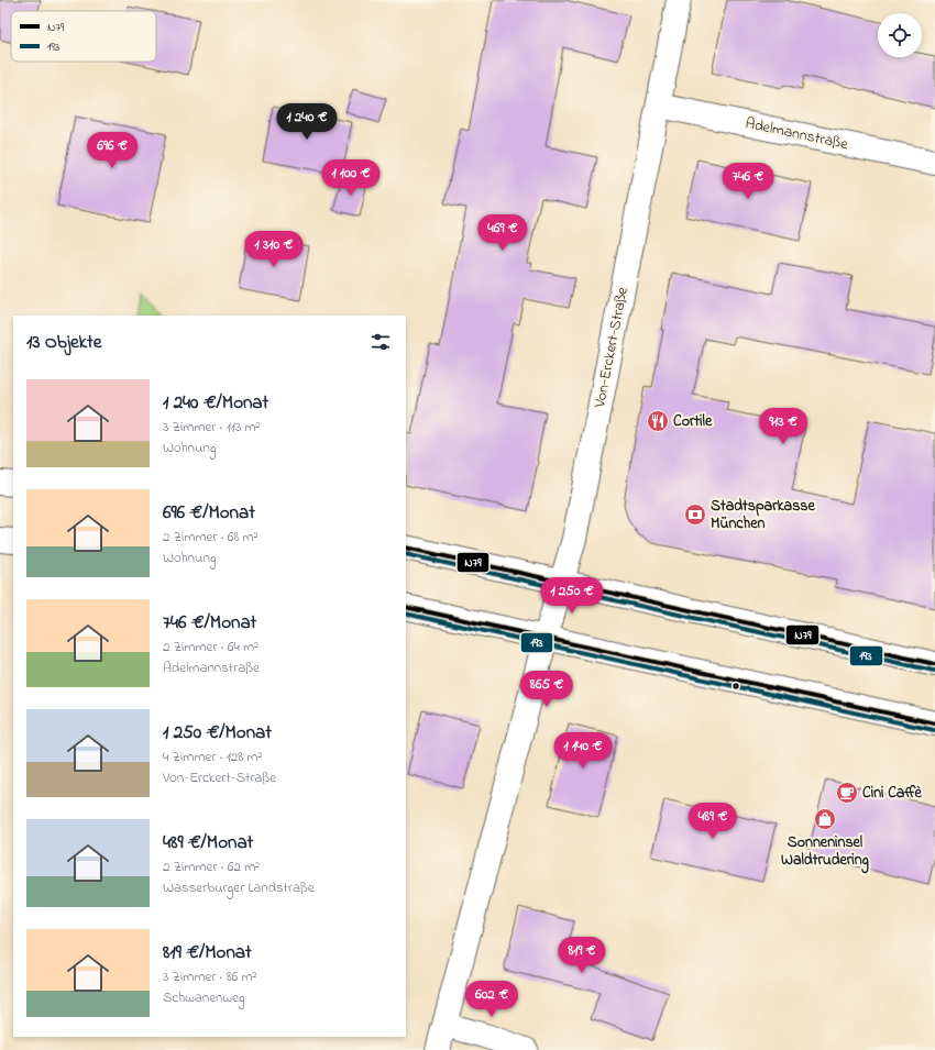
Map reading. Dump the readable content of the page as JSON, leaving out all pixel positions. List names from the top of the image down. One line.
{"streets":{"street":["Adelmannstraße","Von-Erckert-Straße"]},"crossings":[["Adelmannstraße","Von-Erckert-Straße"]],"places":{"restaurant":["Cortile"],"bank":["Stadtsparkasse München"],"cafe":["Cini Caffè"],"shop":["Sonneninsel Waldtrudering"]},"lines":["transit line N79","transit line 193"],"legend":["N79","193"],"page":{"price":["1 240 €","696 €","1 100 €","746 €","469 €","1 310 €","913 €","1 250 €","865 €","1 140 €","489 €","819 €","602 €"],"heading":"13 Objekte","list":[{"name":"1 240 €/Monat","note":"3 Zimmer · 113 m² · Wohnung"},{"name":"696 €/Monat","note":"2 Zimmer · 68 m² · Wohnung"},{"name":"746 €/Monat","note":"2 Zimmer · 64 m² · Adelmannstraße"},{"name":"1 250 €/Monat","note":"4 Zimmer · 128 m² · Von-Erckert-Straße"},{"name":"489 €/Monat","note":"2 Zimmer · 62 m² · Wasserburger Landstraße"},{"name":"819 €/Monat","note":"3 Zimmer · 86 m² · Schwanenweg"}]}}
